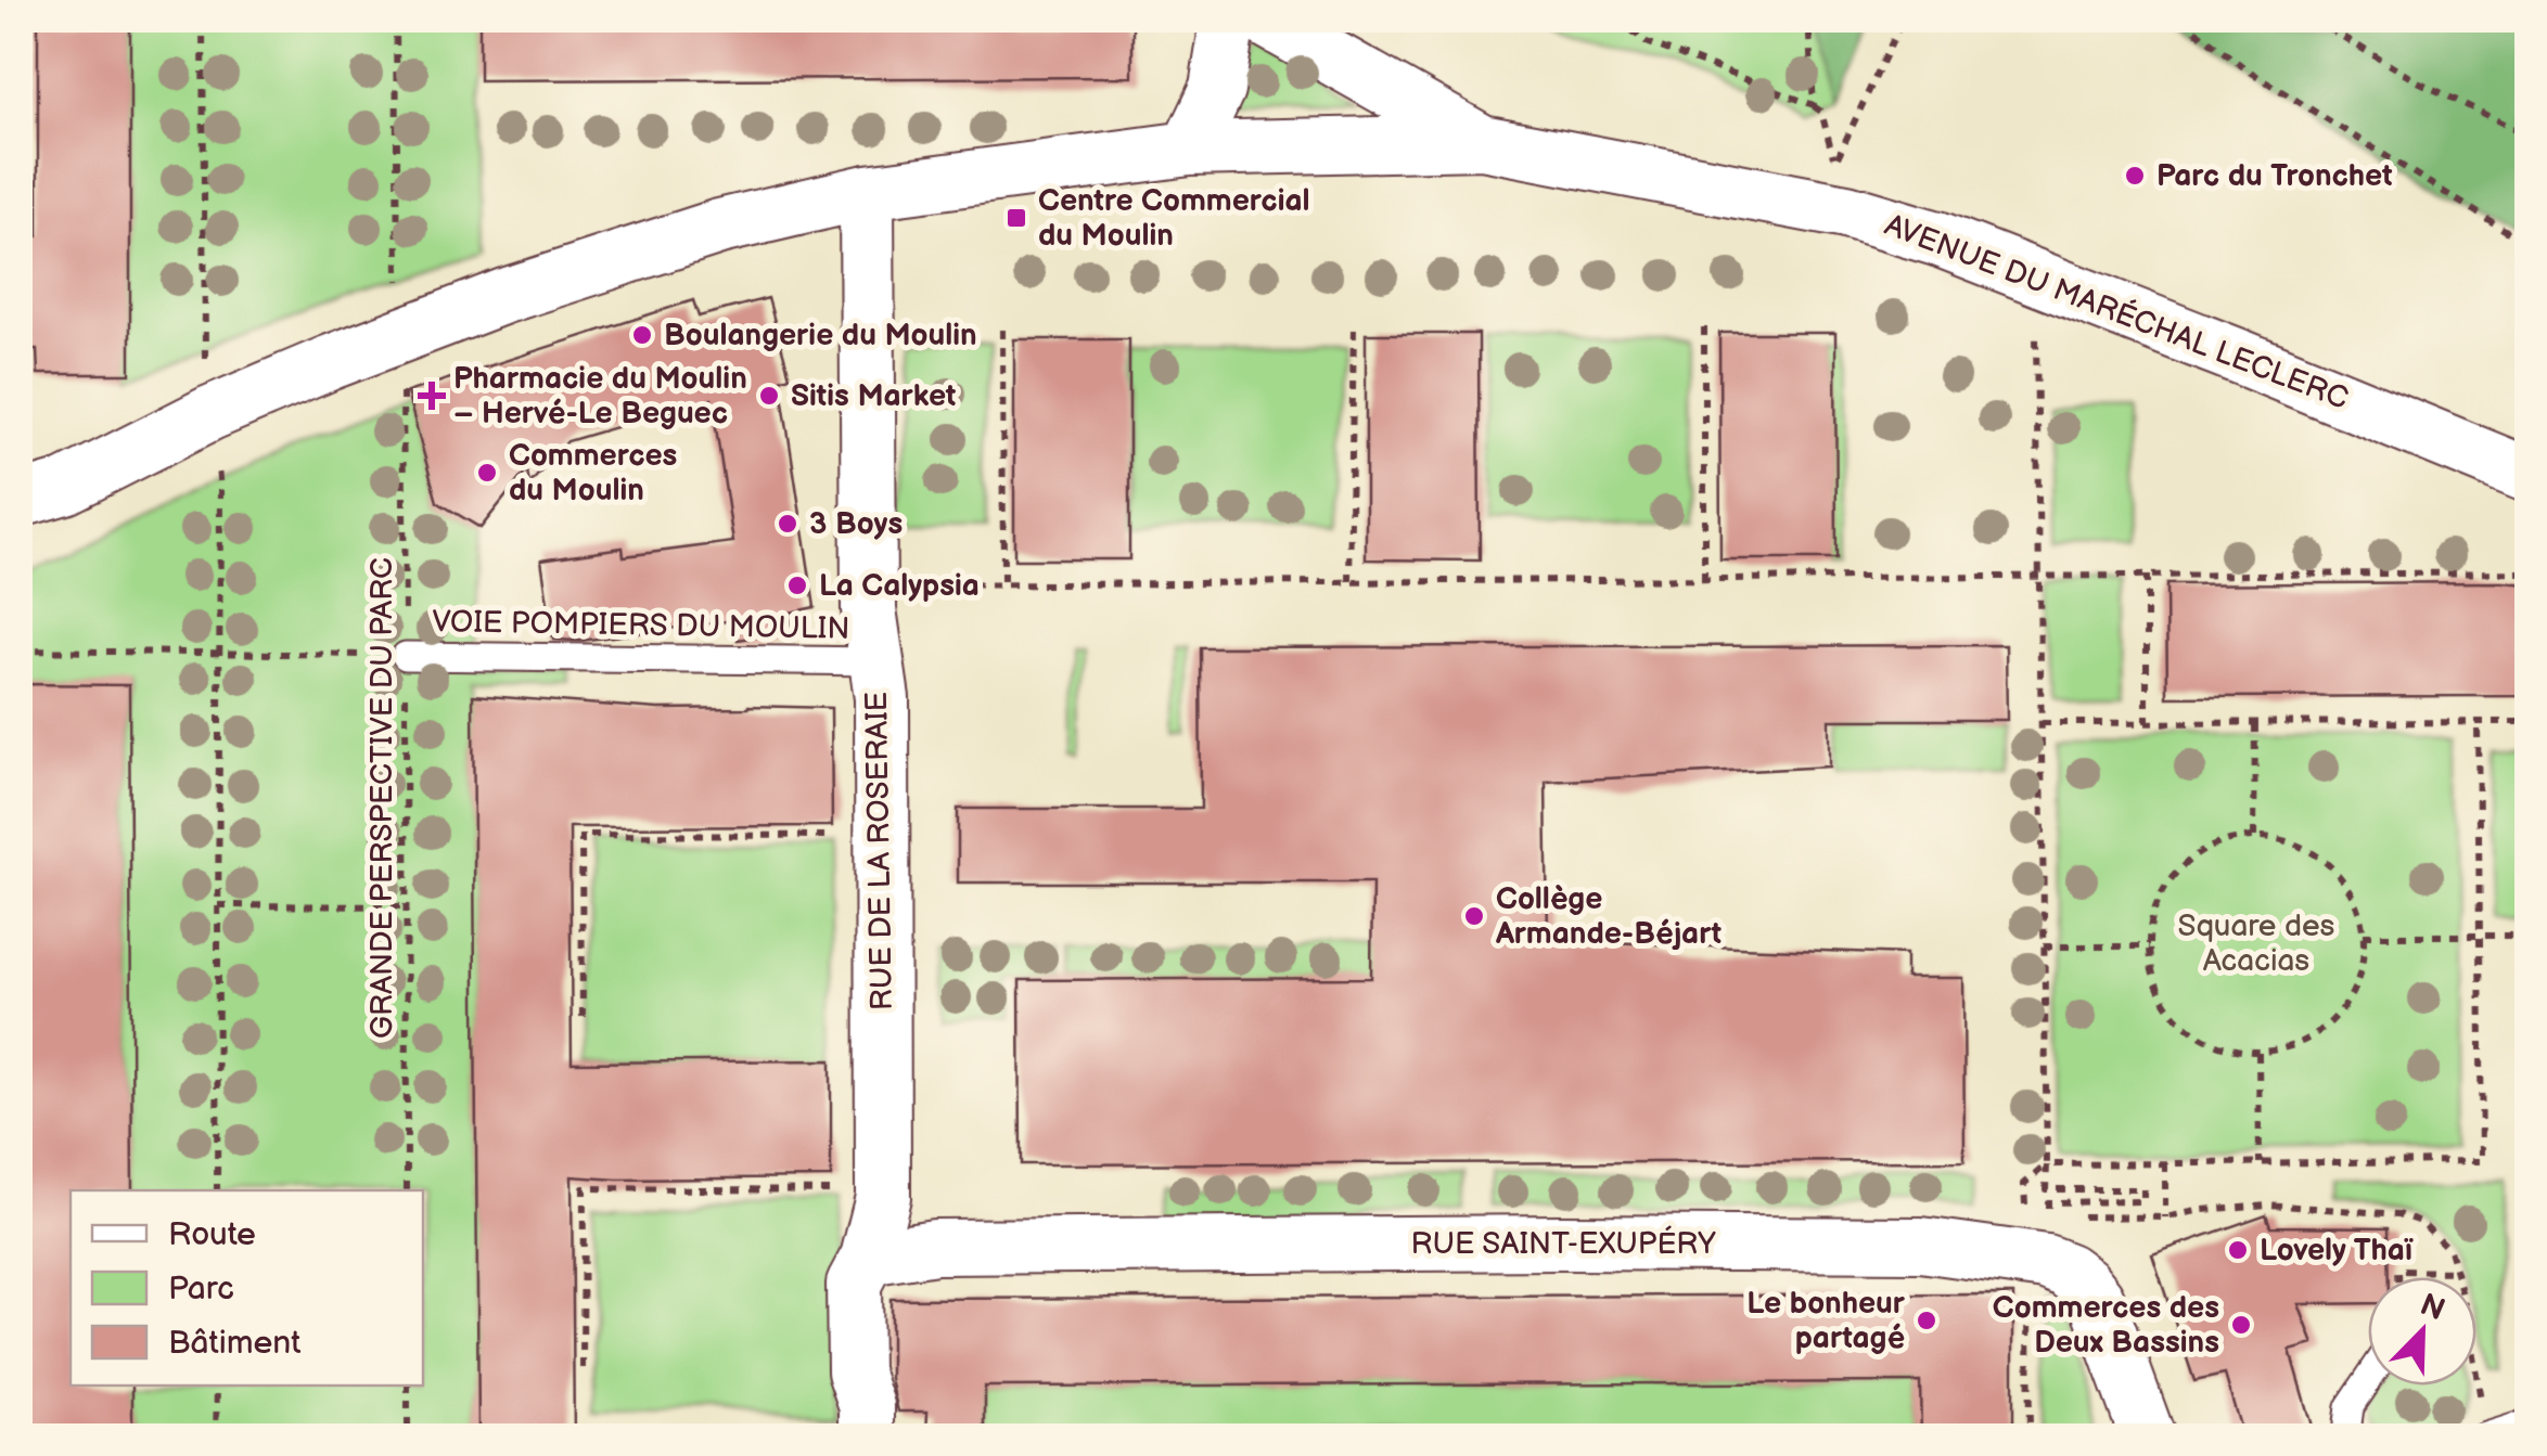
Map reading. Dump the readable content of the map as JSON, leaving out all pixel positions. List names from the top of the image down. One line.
{"streets":{"street":["AVENUE DU MARÉCHAL LECLERC","RUE DE LA ROSERAIE","RUE SAINT-EXUPÉRY"],"lane":["VOIE POMPIERS DU MOULIN"],"path":["GRANDE PERSPECTIVE DU PARC"]},"crossings":[["AVENUE DU MARÉCHAL LECLERC","RUE DE LA ROSERAIE"],["VOIE POMPIERS DU MOULIN","GRANDE PERSPECTIVE DU PARC"],["VOIE POMPIERS DU MOULIN","RUE DE LA ROSERAIE"],["RUE DE LA ROSERAIE","RUE SAINT-EXUPÉRY"]],"parks":["Square des Acacias"],"places":{"other":["Parc du Tronchet","Boulangerie du Moulin","Sitis Market","Commerces du Moulin","3 Boys","La Calypsia","Collège Armande-Béjart","Lovely Thaï","Le bonheur partagé","Commerces des Deux Bassins"],"transit":["Centre Commercial du Moulin"],"health":["Pharmacie du Moulin – Hervé-Le Beguec"]},"legend":["Route","Parc","Bâtiment"],"north":"top right"}
